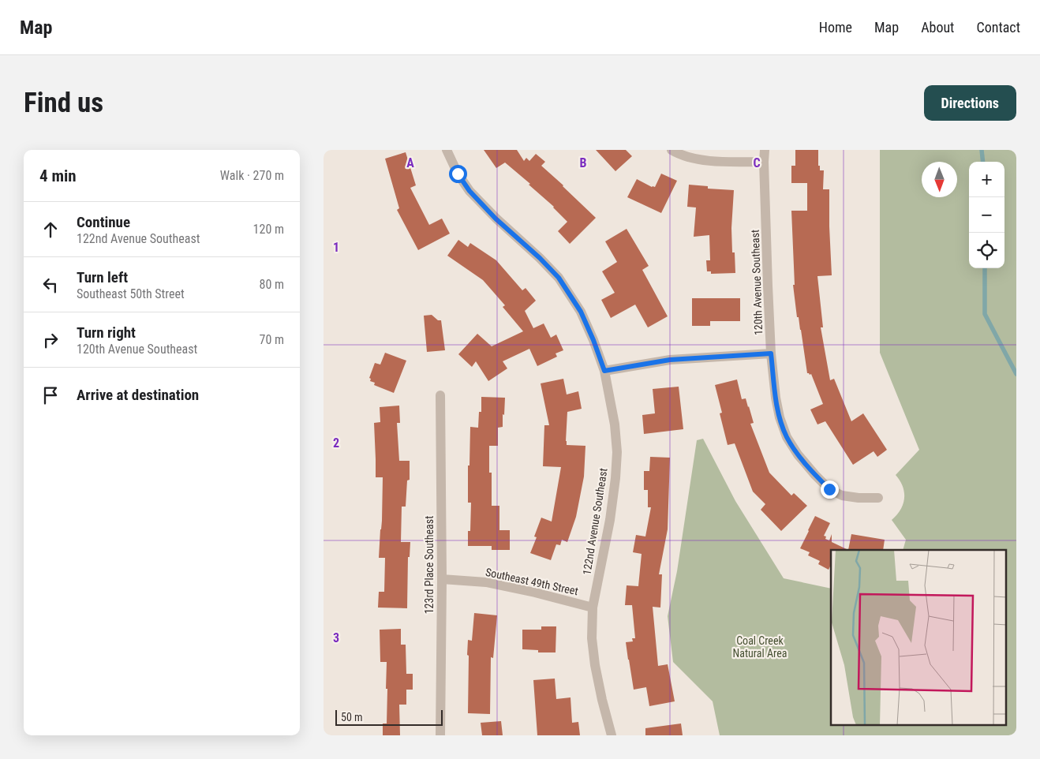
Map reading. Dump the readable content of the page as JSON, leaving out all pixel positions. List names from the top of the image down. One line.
{"streets":{"street":["120th Avenue Southeast","122nd Avenue Southeast","123rd Place Southeast","Southeast 49th Street"]},"crossings":[["122nd Avenue Southeast","Southeast 49th Street"],["123rd Place Southeast","Southeast 49th Street"]],"parks":["Coal Creek Natural Area"],"scale_bar":"50 m","north":"bottom","page":{"header":"Map","nav":["Home","Map","About","Contact"],"buttons":"Directions","title":"Find us","heading":["4 min","Walk · 270 m"],"map_buttons":["+","−"],"list":[["Continue","122nd Avenue Southeast","120 m"],["Turn left","Southeast 50th Street","80 m"],["Turn right","120th Avenue Southeast","70 m"],"Arrive at destination"],"scale":"50 m"},"grid":{"columns":["A","B","C"],"rows":["1","2","3"]}}
